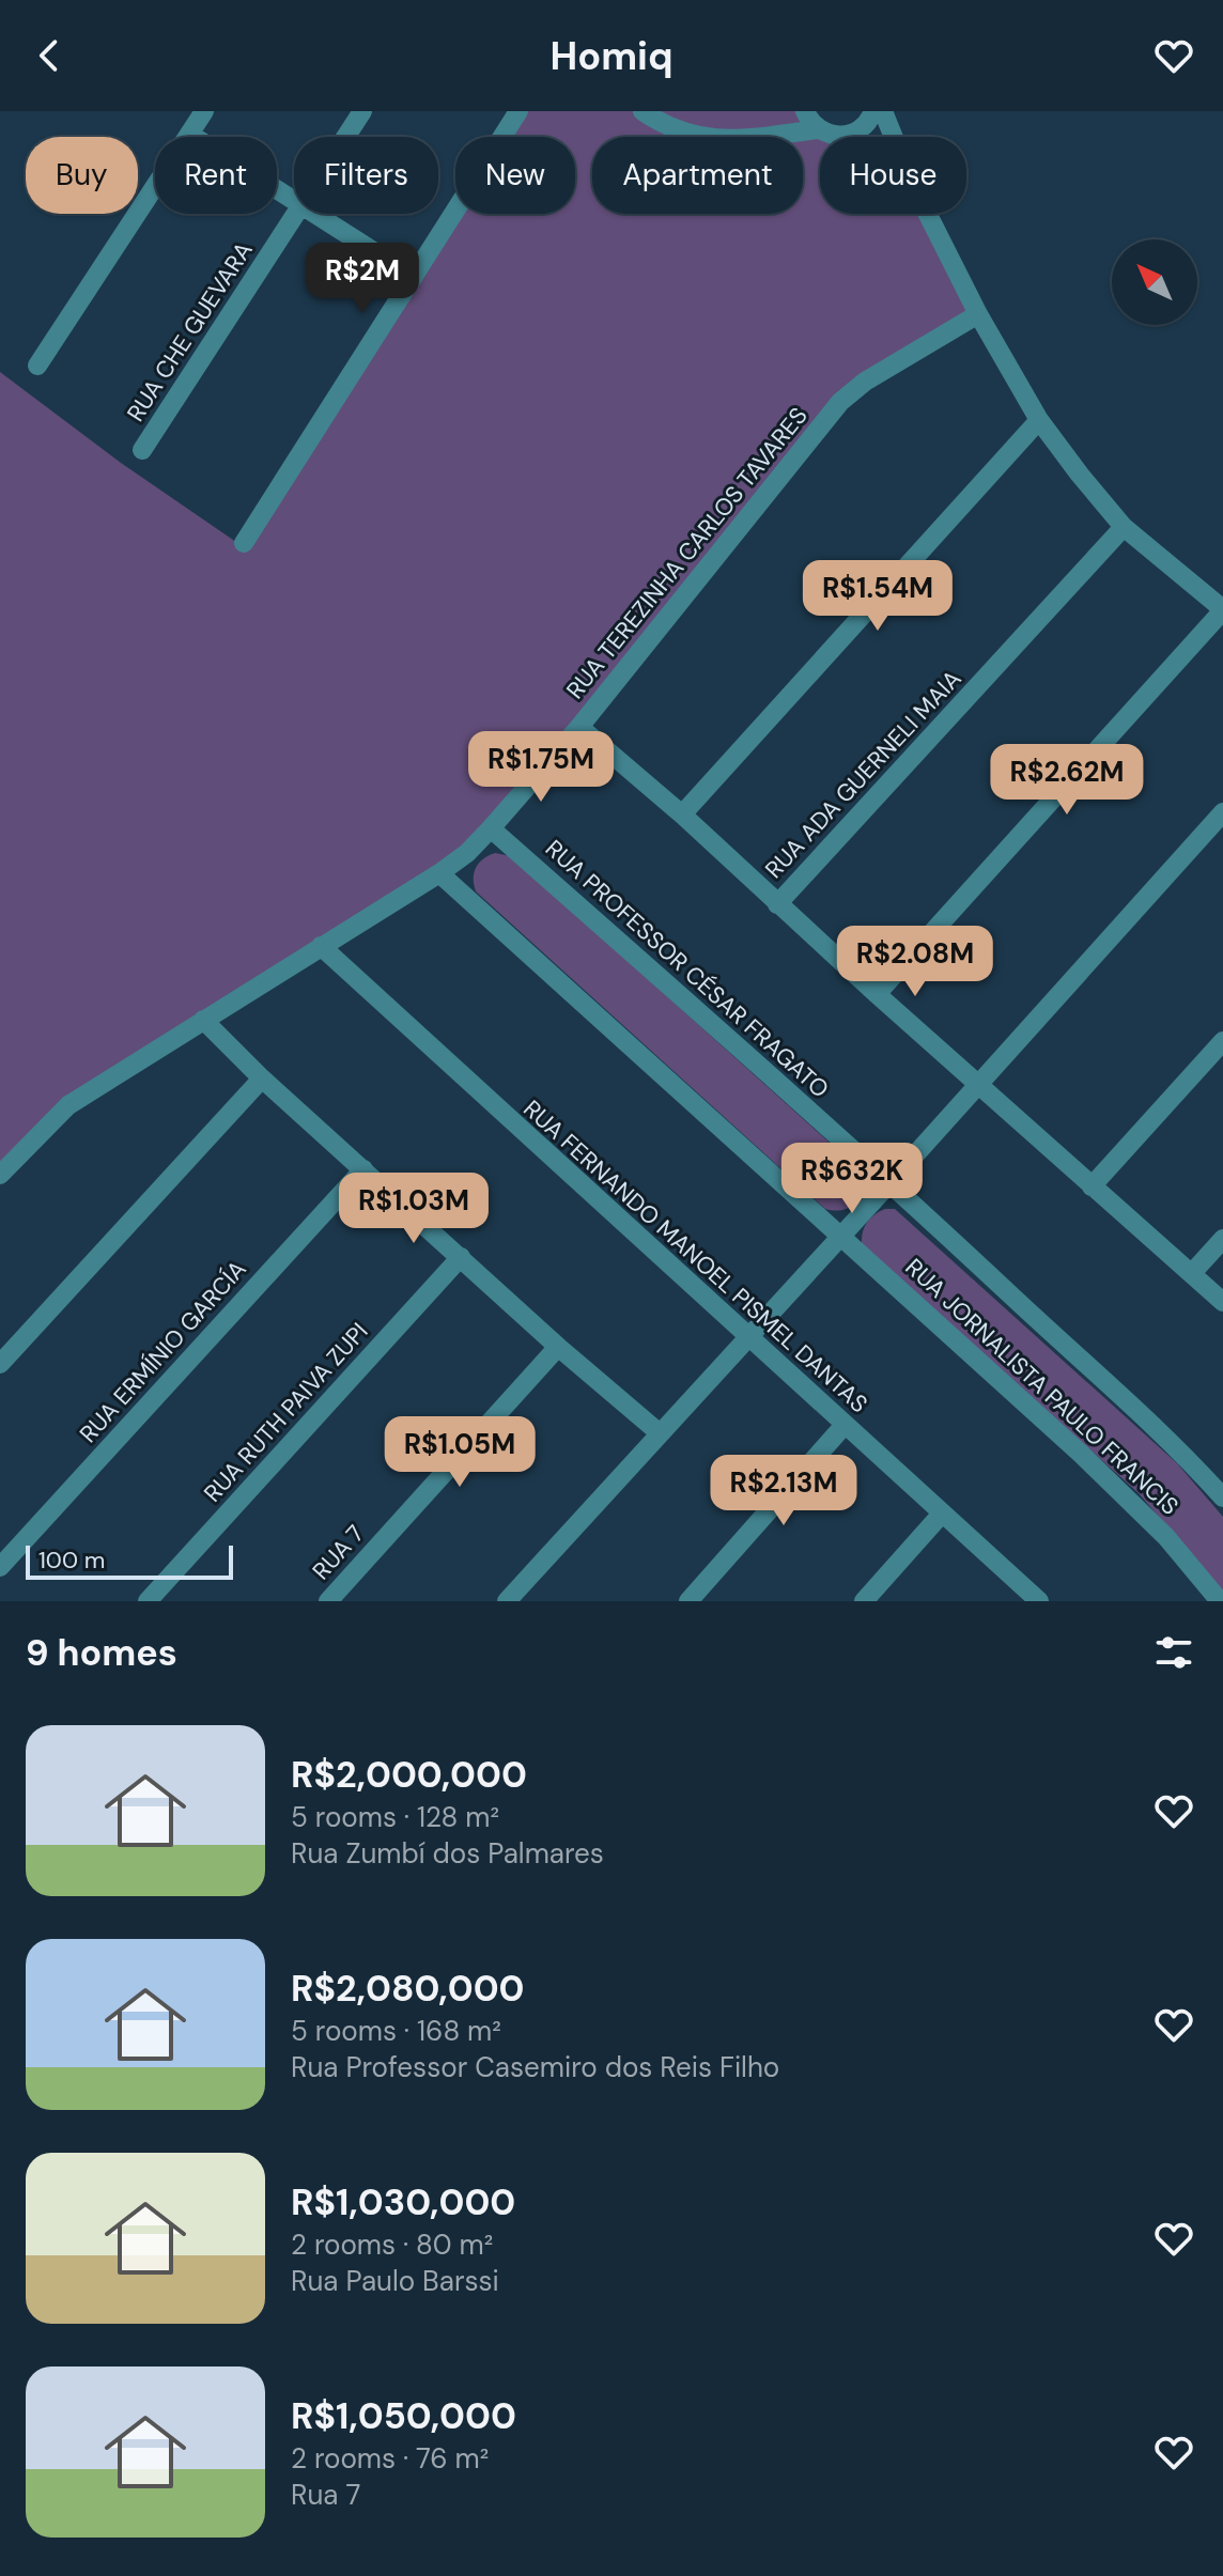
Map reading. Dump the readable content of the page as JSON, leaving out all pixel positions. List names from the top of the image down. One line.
{"streets":{"street":["RUA CHE GUEVARA","RUA TEREZINHA CARLOS TAVARES","RUA ADA GUERNELI MAIA","RUA PROFESSOR CÉSAR FRAGATO","RUA FERNANDO MANOEL PISMEL DANTAS","RUA ERMÍNIO GARCÍA","RUA JORNALISTA PAULO FRANCIS","RUA RUTH PAIVA ZUPI","RUA 7"]},"crossings":[["RUA TEREZINHA CARLOS TAVARES","RUA PROFESSOR CÉSAR FRAGATO"],["RUA TEREZINHA CARLOS TAVARES","RUA FERNANDO MANOEL PISMEL DANTAS"],["RUA TEREZINHA CARLOS TAVARES","RUA JORNALISTA PAULO FRANCIS"]],"scale_bar":"100 m","north":"top left","page":{"header":"Homiq","chip":["Buy","Rent","Filters","New","Apartment","House"],"price":["R$2M","R$1.54M","R$1.75M","R$2.62M","R$2.08M","R$632K","R$1.03M","R$1.05M","R$2.13M"],"scale":"100 m","heading":"9 homes","list":[{"name":"R$2,000,000","note":"5 rooms · 128 m² · Rua Zumbí dos Palmares"},{"name":"R$2,080,000","note":"5 rooms · 168 m² · Rua Professor Casemiro dos Reis Filho"},{"name":"R$1,030,000","note":"2 rooms · 80 m² · Rua Paulo Barssi"},{"name":"R$1,050,000","note":"2 rooms · 76 m² · Rua 7"}]}}
